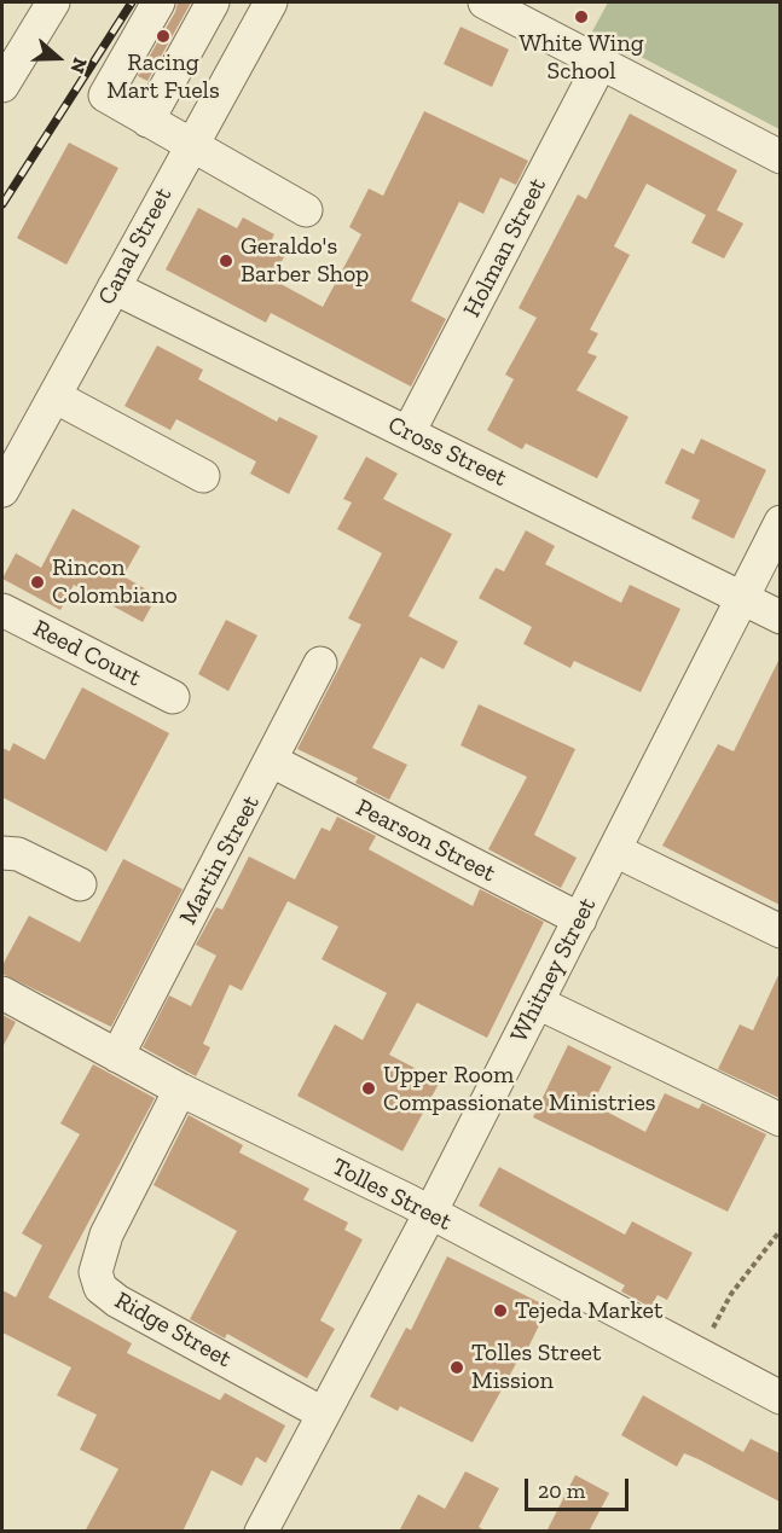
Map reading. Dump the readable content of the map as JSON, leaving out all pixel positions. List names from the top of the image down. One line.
{"streets":{"street":["Canal Street","Holman Street","Cross Street","Reed Court","Pearson Street","Martin Street","Whitney Street","Tolles Street","Ridge Street"]},"crossings":[["Canal Street","Cross Street"],["Holman Street","Cross Street"],["Cross Street","Whitney Street"],["Pearson Street","Martin Street"],["Pearson Street","Whitney Street"],["Martin Street","Tolles Street"],["Whitney Street","Tolles Street"],["Whitney Street","Ridge Street"],["Tolles Street","Ridge Street"]],"places":["White Wing School","Racing Mart Fuels","Geraldo's Barber Shop","Rincon Colombiano","Upper Room Compassionate Ministries","Tejeda Market","Tolles Street Mission"],"scale_bar":"20 m","north":"right"}
